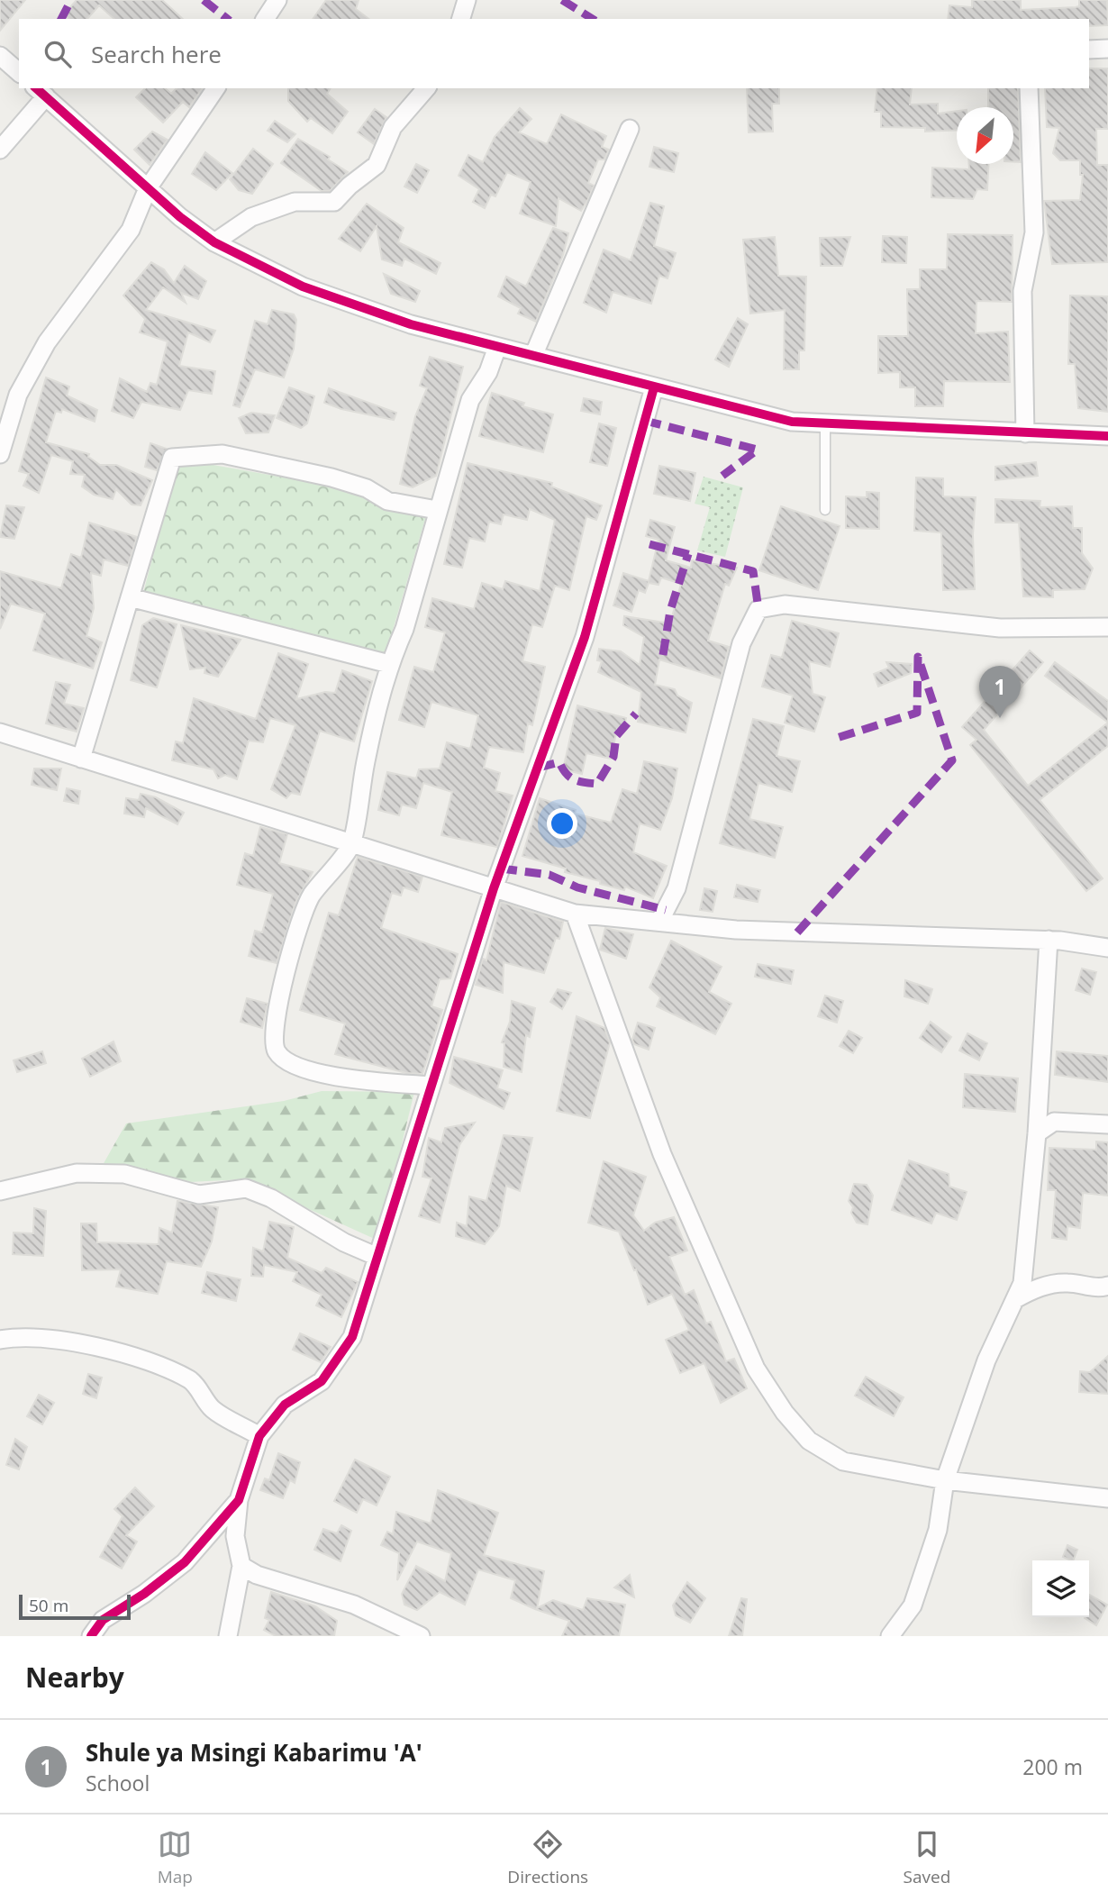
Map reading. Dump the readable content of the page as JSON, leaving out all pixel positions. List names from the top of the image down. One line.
{"scale_bar":"50 m","north":"bottom left","page":{"search":"Search here","pins":"1","scale":"50 m","heading":"Nearby","list":[{"mark":"1","name":"Shule ya Msingi Kabarimu 'A'","note":"School","value":"200 m"}],"nav":["Map","Directions","Saved"]}}
